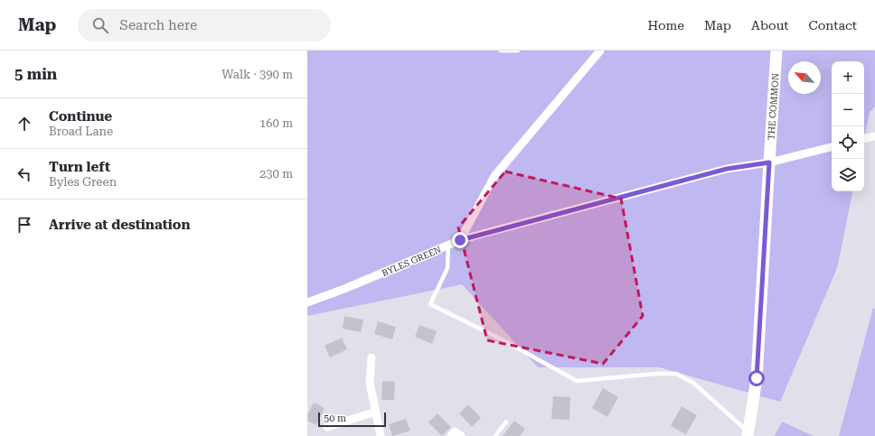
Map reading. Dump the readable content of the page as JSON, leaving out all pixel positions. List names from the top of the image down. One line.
{"streets":{"street":["THE COMMON","BYLES GREEN"]},"crossings":[["THE COMMON","BYLES GREEN"]],"scale_bar":"50 m","north":"top left","page":{"header":"Map","search":"Search here","nav":["Home","Map","About","Contact"],"heading":["5 min","Walk · 390 m"],"map_buttons":["+","−"],"list":[["Continue","Broad Lane","160 m"],["Turn left","Byles Green","230 m"],"Arrive at destination"],"scale":"50 m"}}
